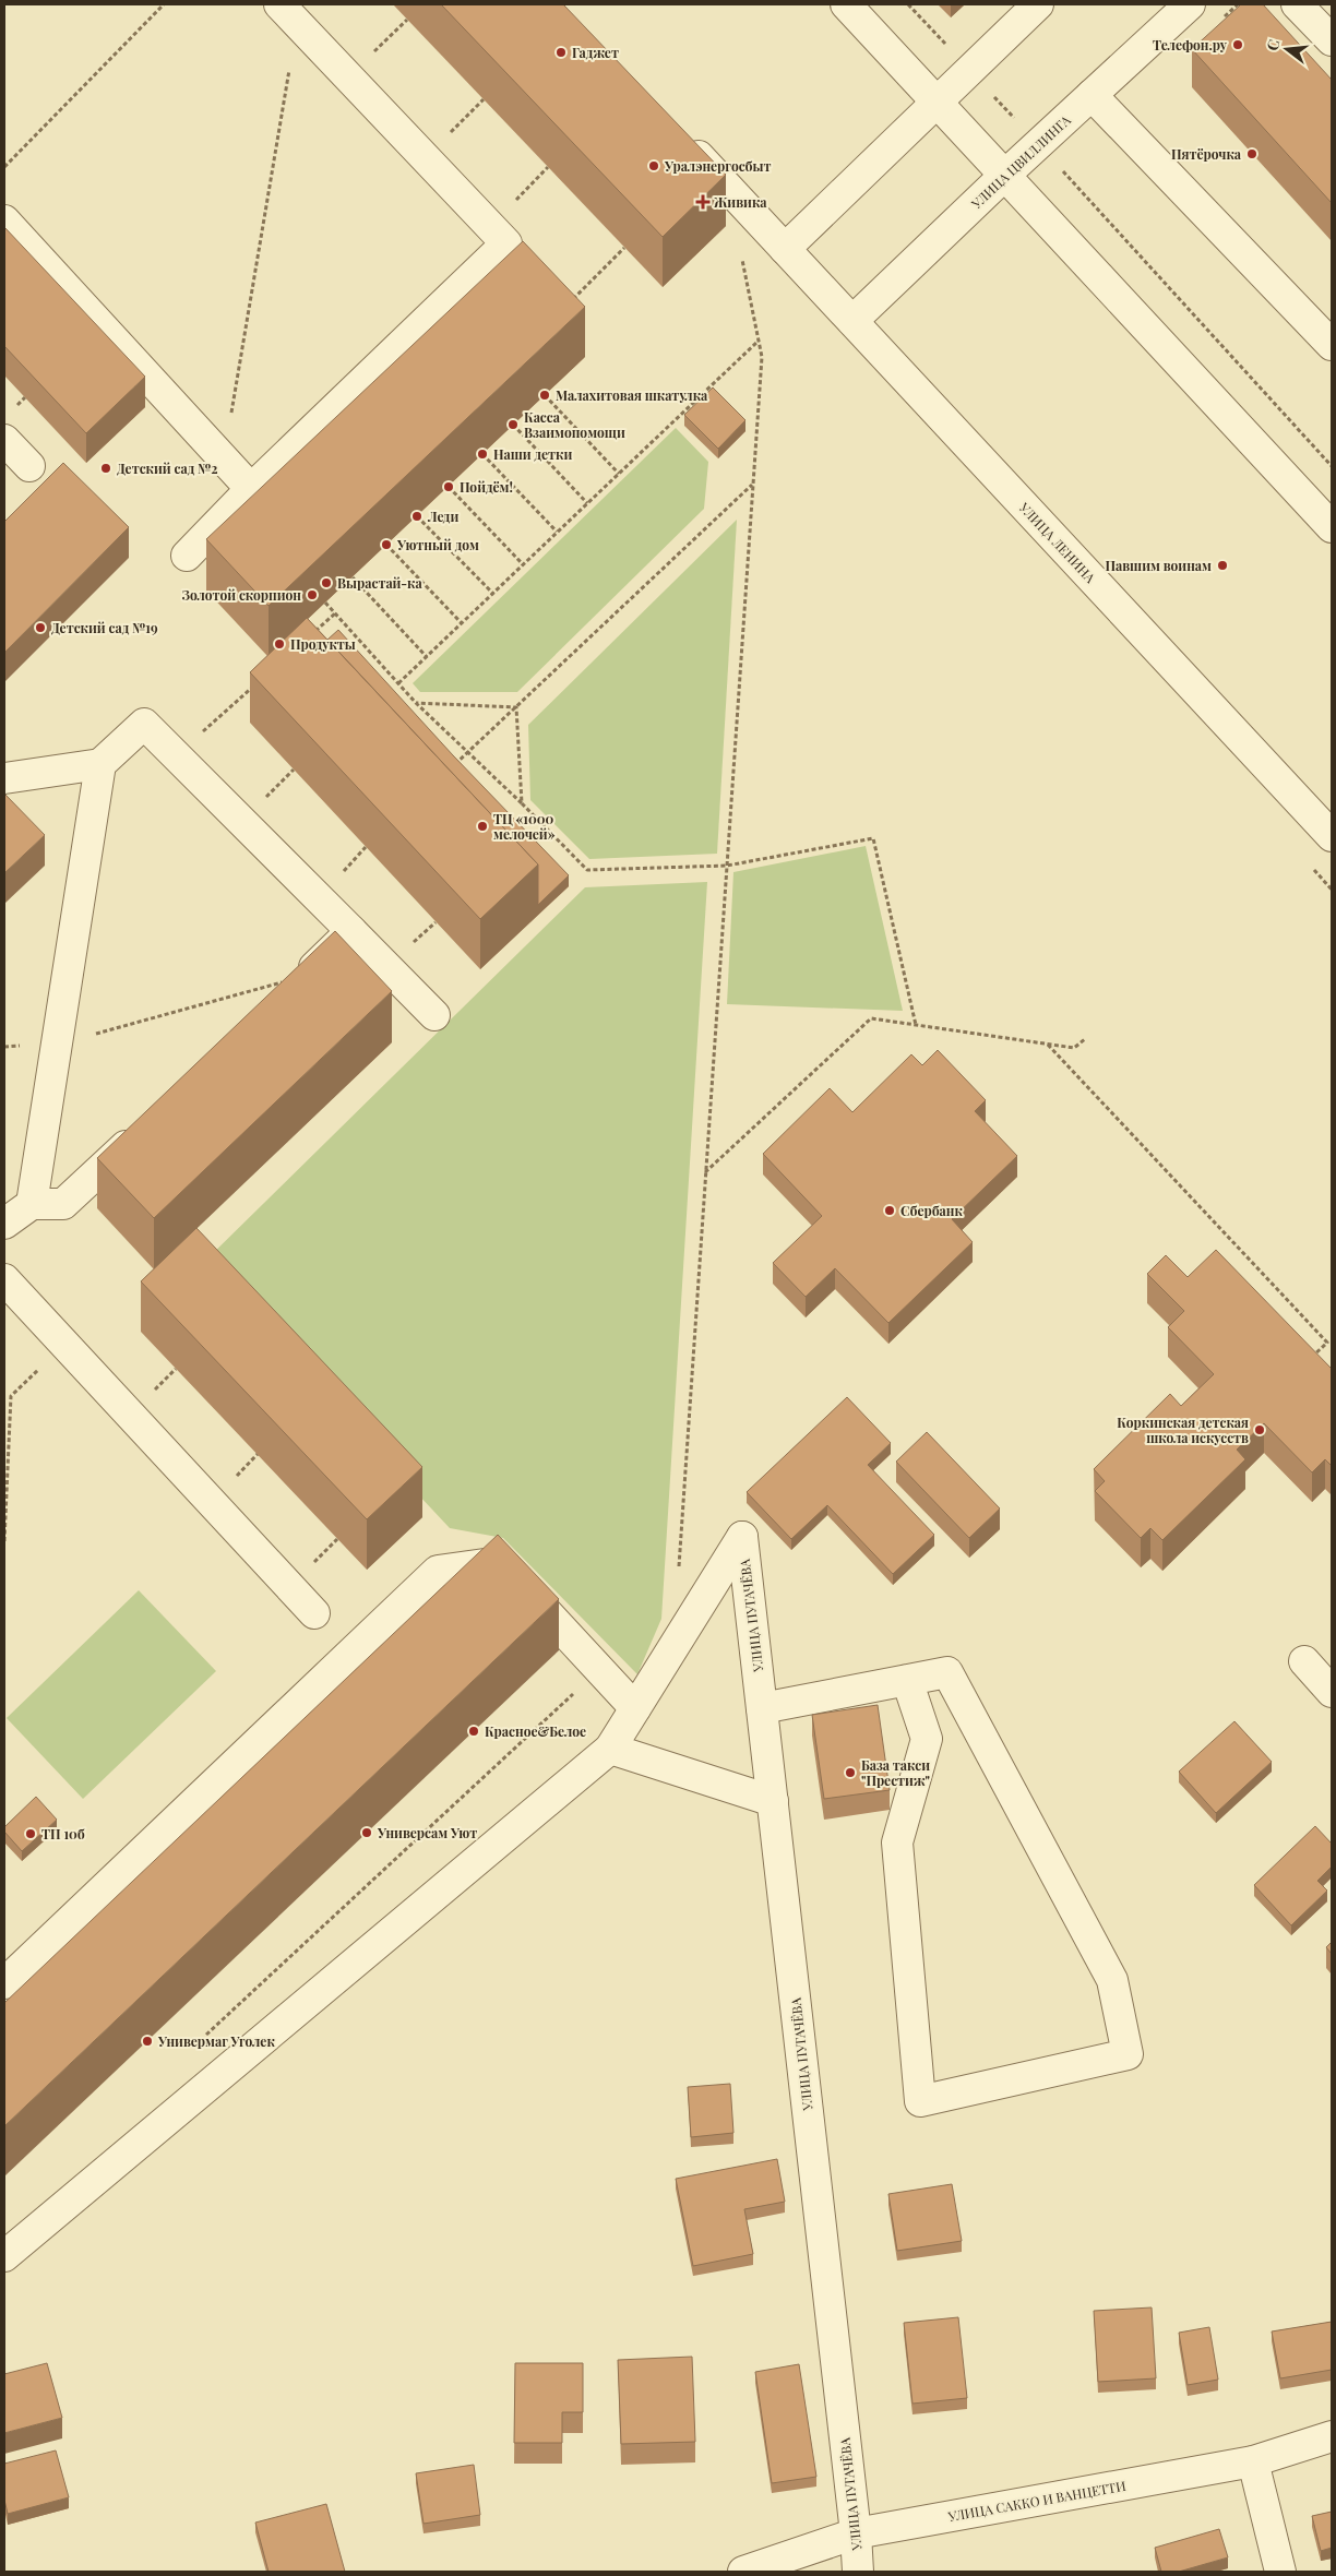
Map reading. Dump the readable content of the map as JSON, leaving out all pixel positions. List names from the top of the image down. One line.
{"streets":{"street":["УЛИЦА ЦВИЛЛИНГА","УЛИЦА ЛЕНИНА","УЛИЦА ПУГАЧЁВА","УЛИЦА САККО И ВАНЦЕТТИ"]},"crossings":[["УЛИЦА ЦВИЛЛИНГА","УЛИЦА ЛЕНИНА"],["УЛИЦА ПУГАЧЁВА","УЛИЦА САККО И ВАНЦЕТТИ"]],"places":{"other":["Телефон.ру","Гаджет","Пятёрочка","Уралэнергосбыт","Малахитовая шкатулка","Касса Взаимопомощи","Наши детки","Детский сад №2","Пойдём!","Леди","Уютный дом","Павшим воинам","Вырастай-ка","Золотой скорпион","Детский сад №19","Продукты","ТЦ «1000 мелочей»","Сбербанк","Коркинская детская школа искусств","Красное&Белое","База такси \"Престиж\"","Универсам Уют","ТП 10б","Универмаг Уголек"],"health":["Живика"]},"north":"left"}
